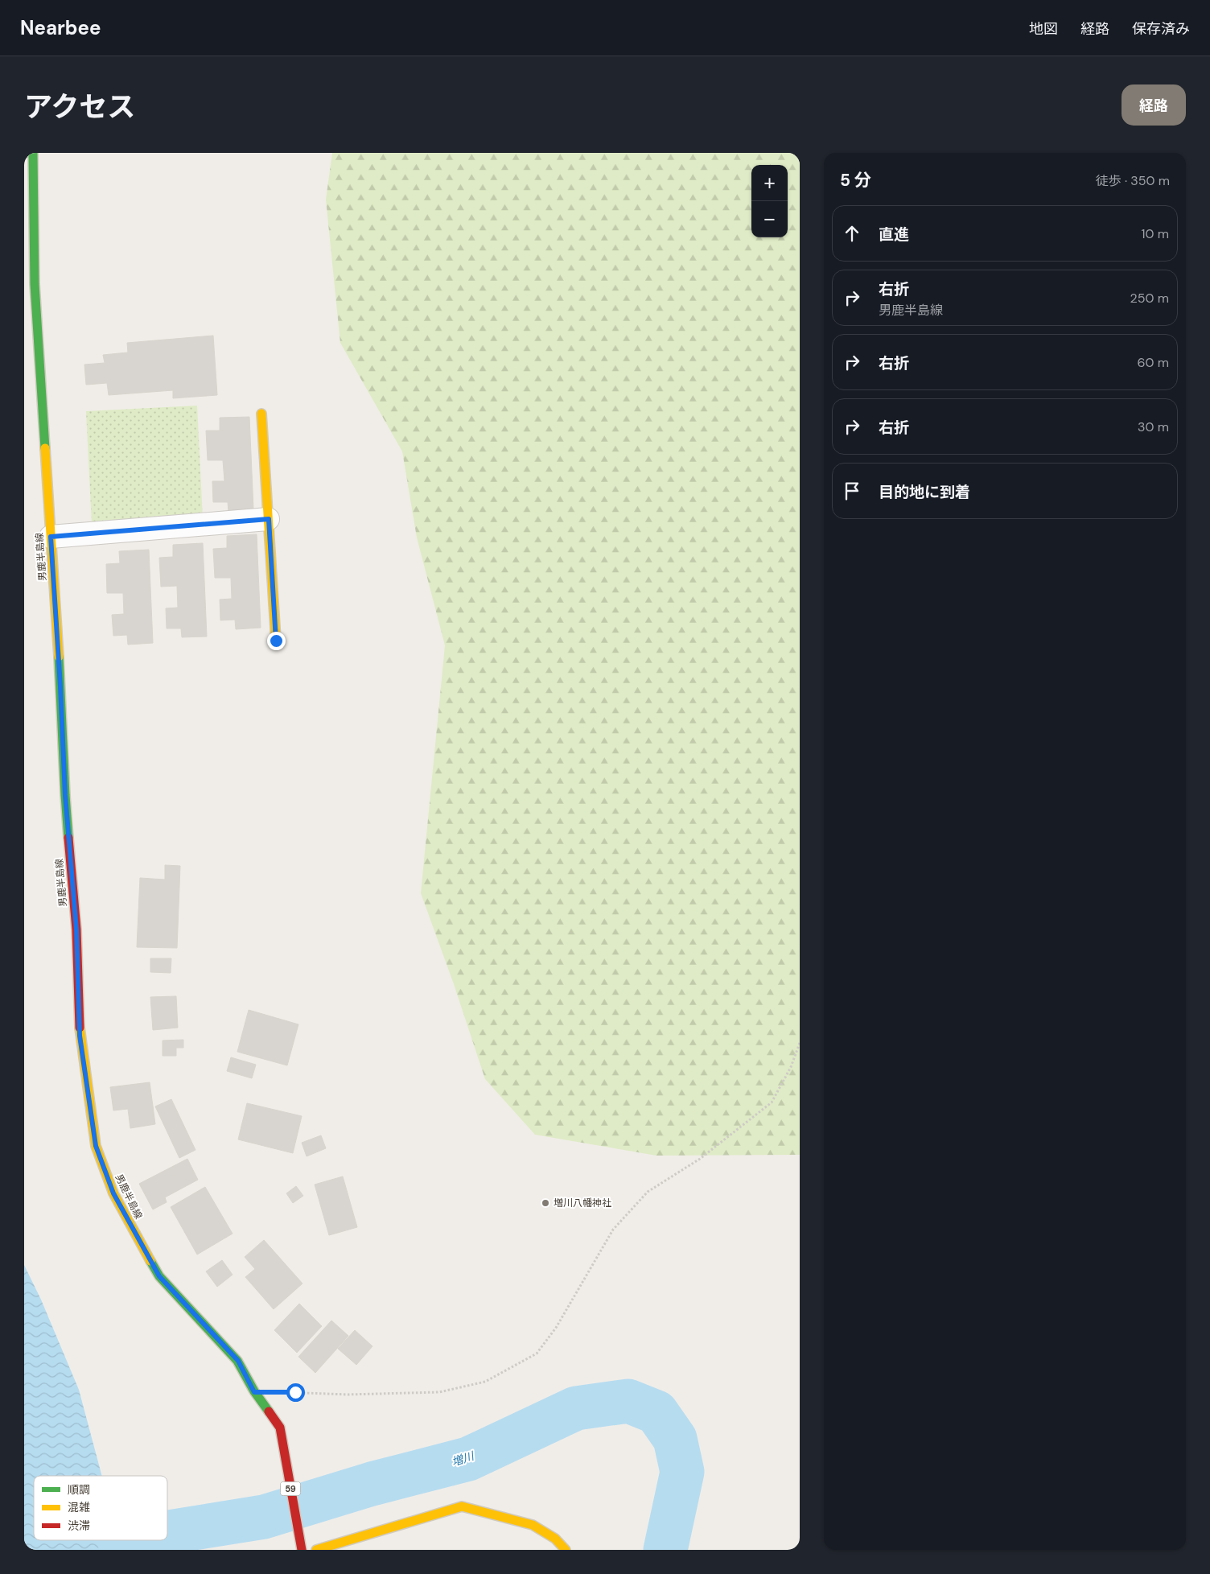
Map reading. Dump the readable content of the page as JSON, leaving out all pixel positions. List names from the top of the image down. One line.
{"streets":{"main road":["男鹿半島線","59"]},"water":["増川"],"places":["増川八幡神社"],"legend":["順調","混雑","渋滞"],"page":{"header":"Nearbee","nav":["地図","経路","保存済み"],"title":"アクセス","buttons":"経路","heading":["5 分","徒歩 · 350 m"],"map_buttons":["+","−"],"list":[["直進","10 m"],["右折","男鹿半島線","250 m"],["右折","60 m"],["右折","30 m"],"目的地に到着"]}}
